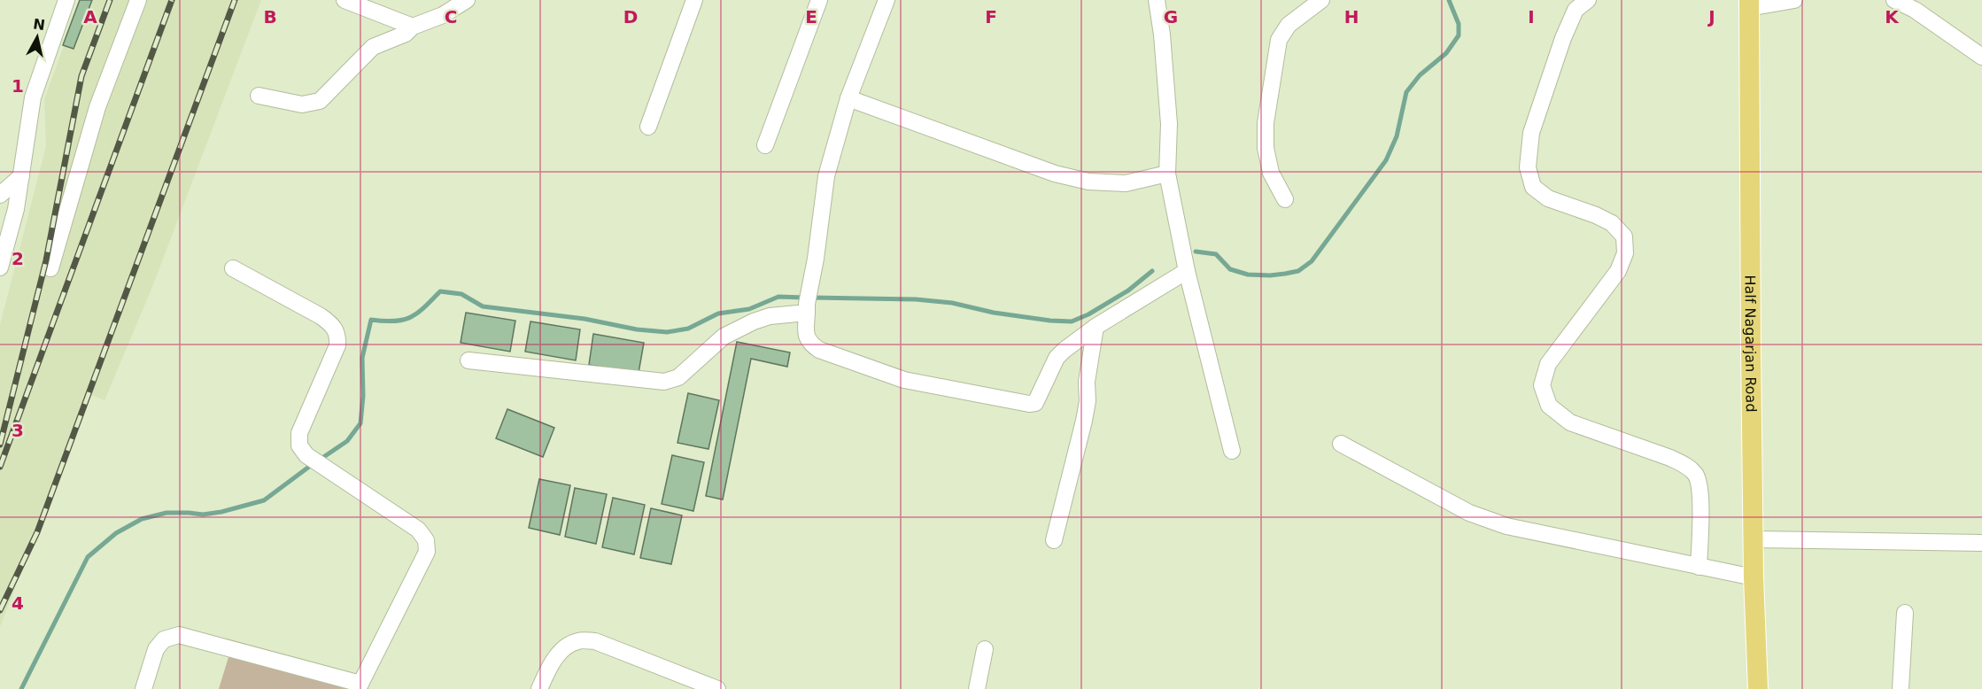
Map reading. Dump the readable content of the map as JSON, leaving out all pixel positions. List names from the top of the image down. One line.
{"streets":{"main road":["Half Nagarjan Road"]},"north":"top","grid":{"columns":["A","B","C","D","E","F","G","H","I","J","K"],"rows":["1","2","3","4"]}}
